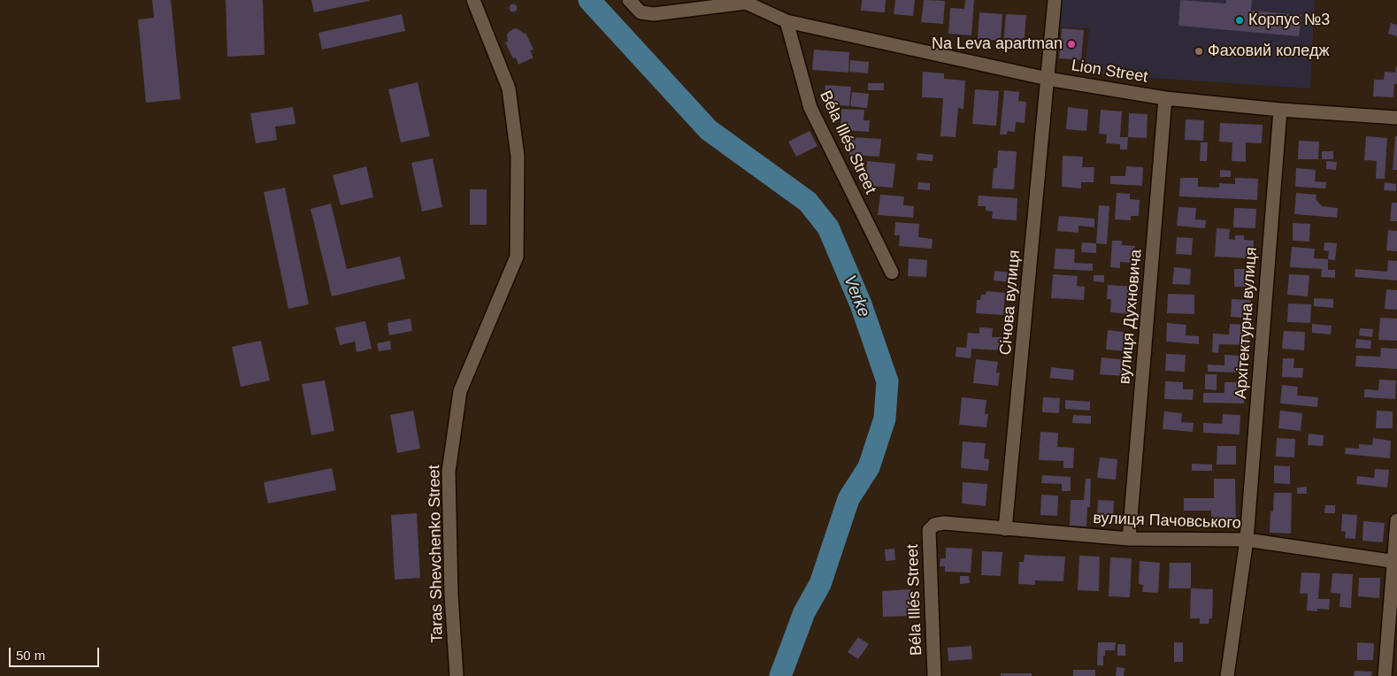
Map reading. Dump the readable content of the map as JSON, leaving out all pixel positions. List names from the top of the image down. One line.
{"streets":{"street":["Lion Street","Béla Illés Street","Січова вулиця","вулиця Духновича","Архітектурна вулиця","вулиця Пачовського","Taras Shevchenko Street"]},"crossings":[["Lion Street","Béla Illés Street"],["Lion Street","Січова вулиця"],["Lion Street","вулиця Духновича"],["Lion Street","Архітектурна вулиця"],["Béla Illés Street","вулиця Пачовського"],["Січова вулиця","вулиця Пачовського"],["вулиця Духновича","вулиця Пачовського"],["Архітектурна вулиця","вулиця Пачовського"]],"water":["Verke"],"places":["Корпус №3","Na Leva apartman","Фаховий коледж"],"scale_bar":"50 m"}
